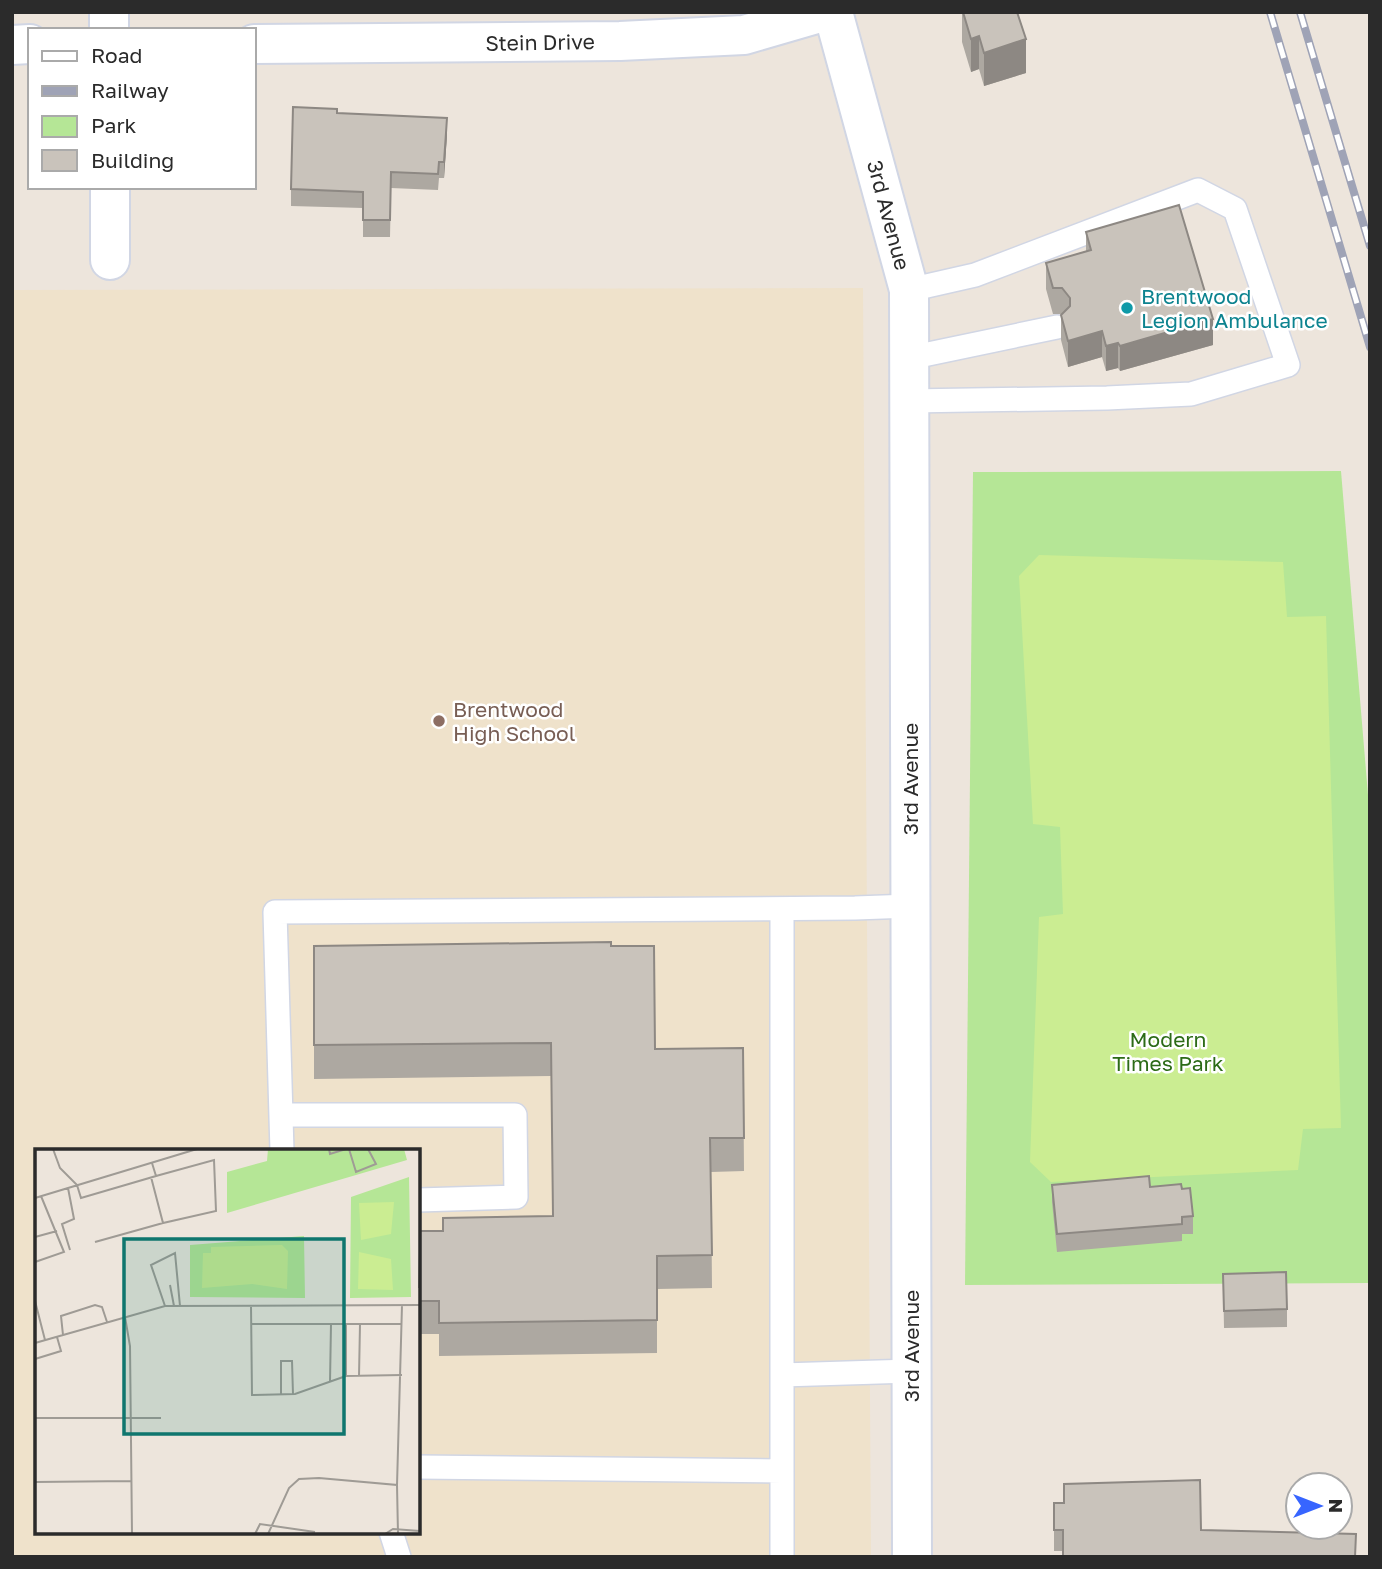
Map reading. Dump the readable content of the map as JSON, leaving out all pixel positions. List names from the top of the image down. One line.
{"streets":{"street":["Stein Drive","3rd Avenue"]},"parks":["Modern Times Park"],"places":["Brentwood Legion Ambulance","Brentwood High School"],"legend":["Road","Railway","Park","Building"],"north":"right"}
